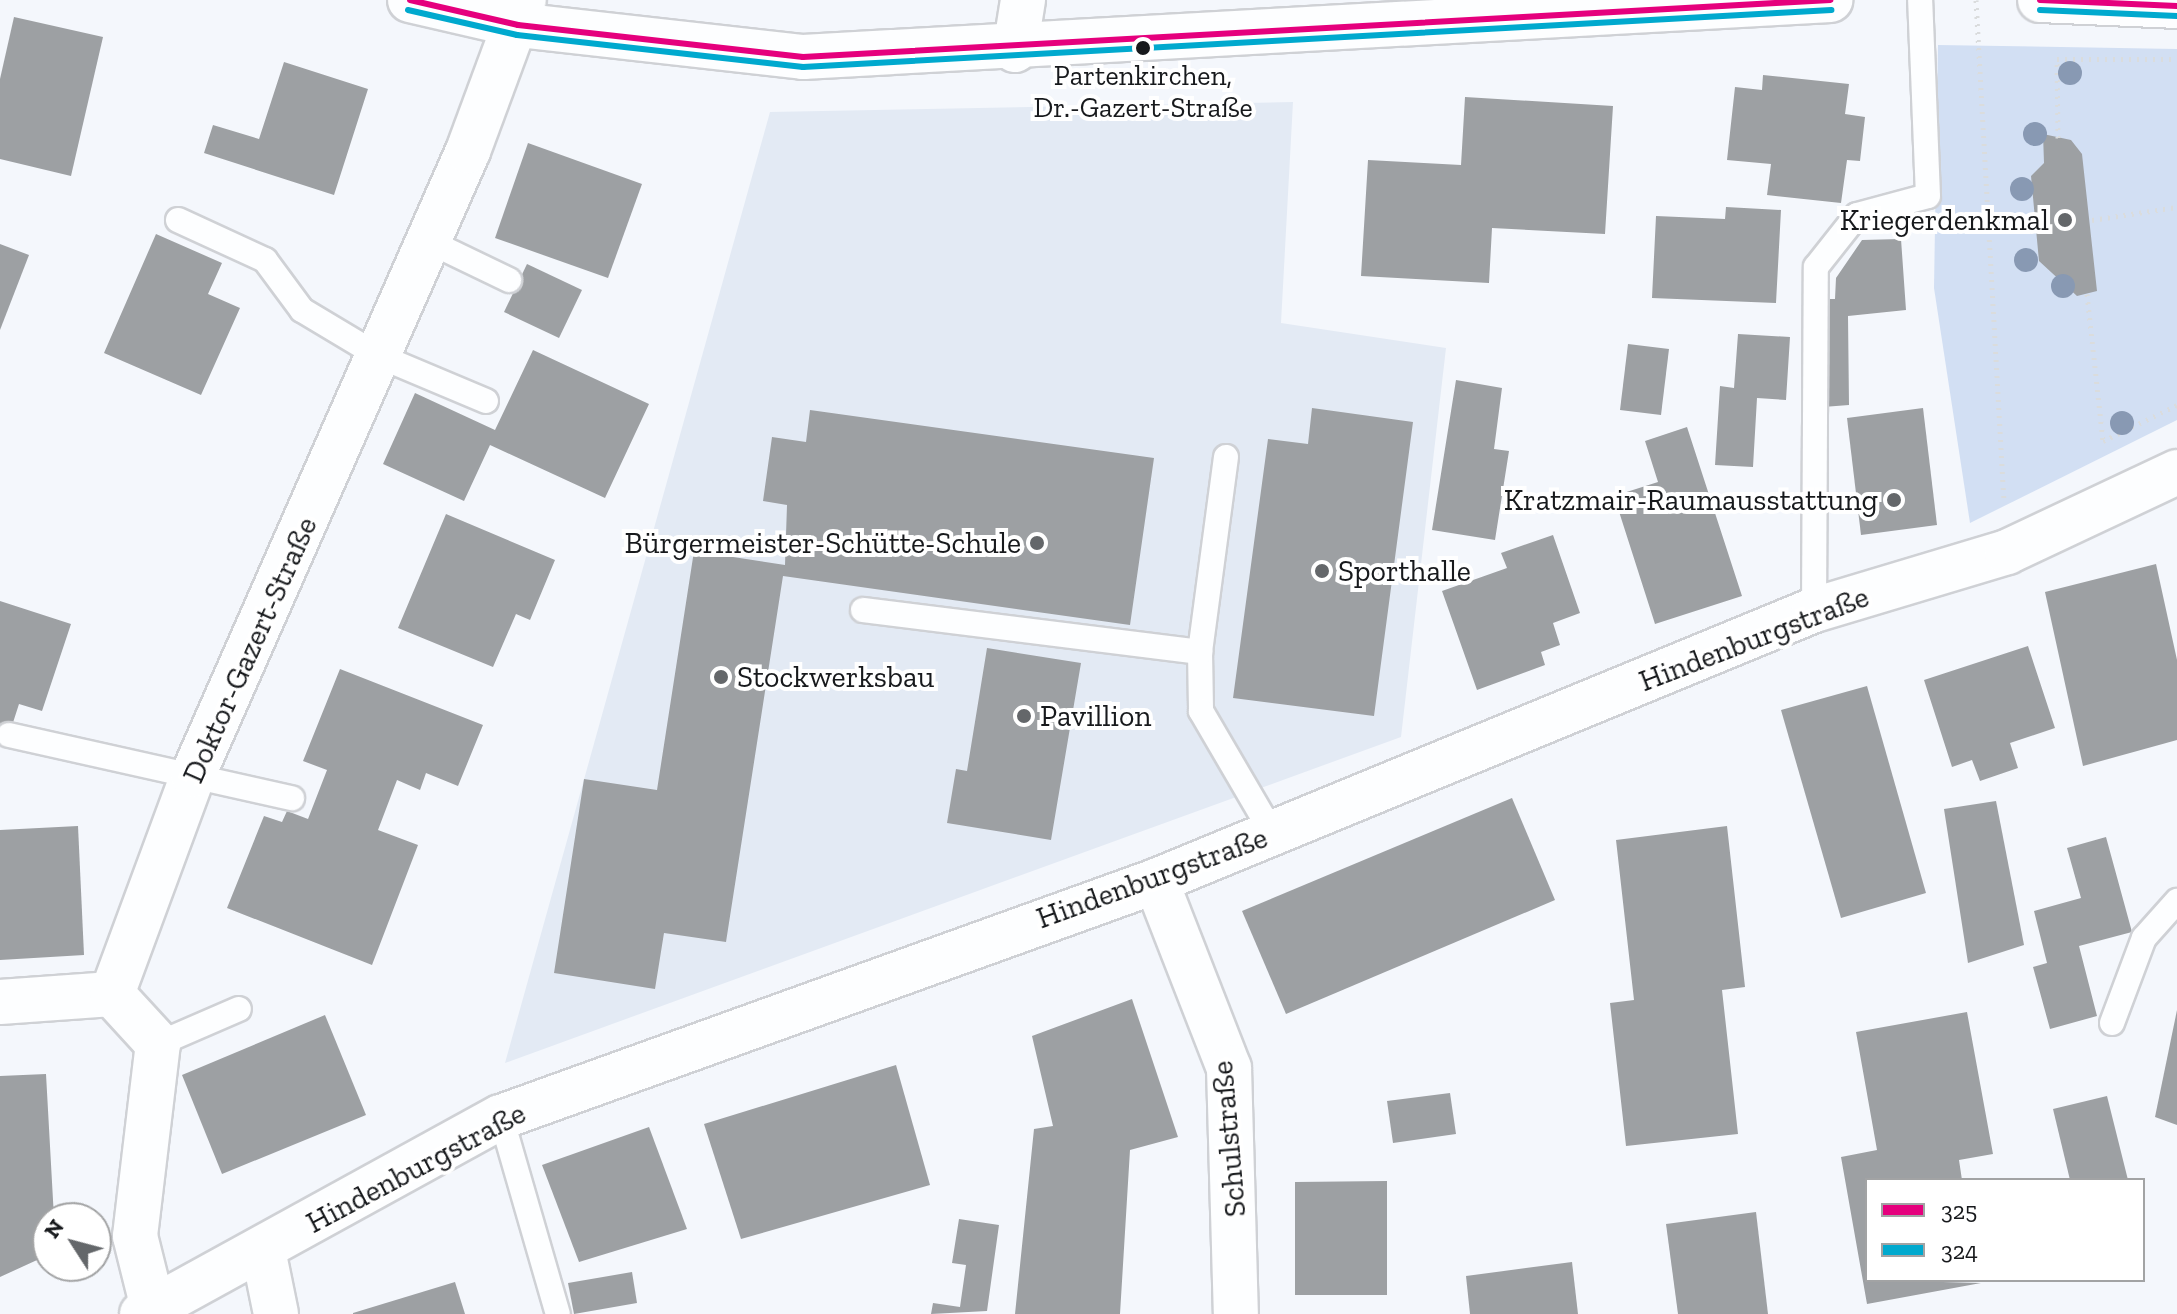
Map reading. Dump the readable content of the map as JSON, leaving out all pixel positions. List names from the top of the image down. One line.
{"streets":{"street":["Hindenburgstraße","Doktor-Gazert-Straße","Schulstraße"]},"crossings":[["Hindenburgstraße","Schulstraße"]],"places":["Partenkirchen, Dr.-Gazert-Straße","Kriegerdenkmal","Kratzmair-Raumausstattung","Bürgermeister-Schütte-Schule","Sporthalle","Stockwerksbau","Pavillion"],"lines":["transit line 325","transit line 324"],"legend":["325","324"],"north":"top left"}
